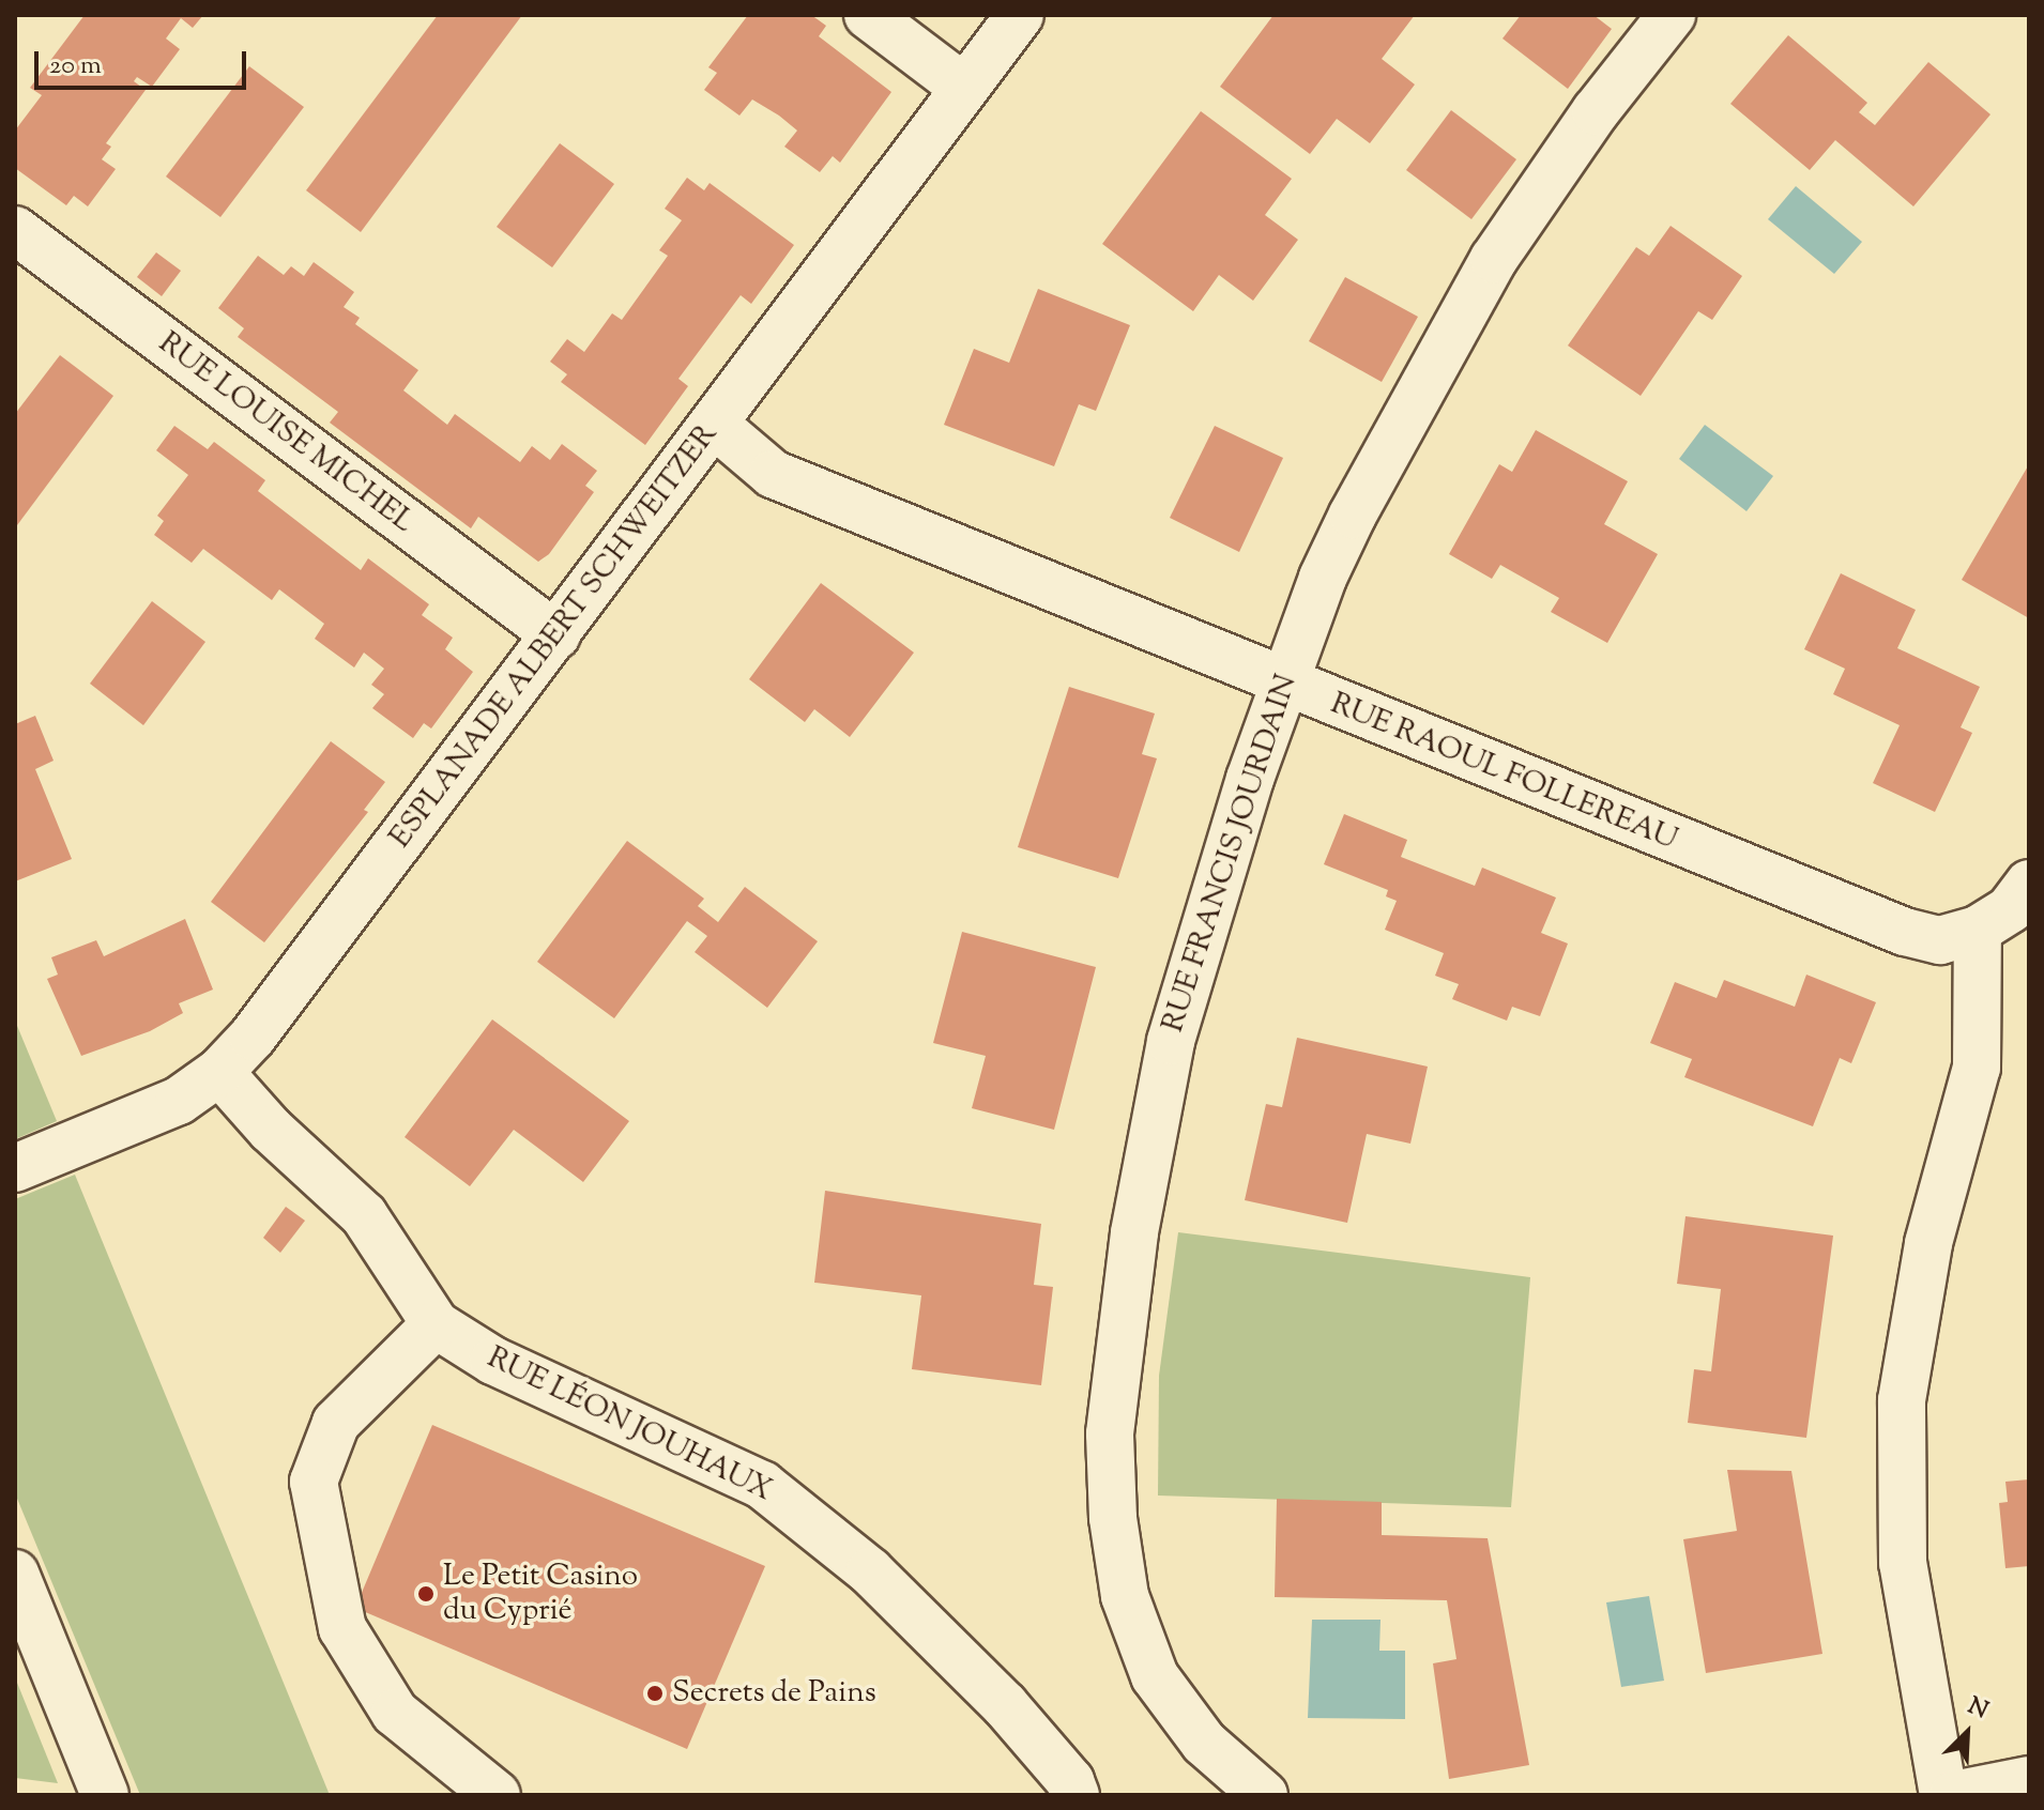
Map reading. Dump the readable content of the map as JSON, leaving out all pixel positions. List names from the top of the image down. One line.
{"streets":{"street":["RUE LOUISE MICHEL","ESPLANADE ALBERT SCHWEITZER","RUE RAOUL FOLLEREAU","RUE FRANCIS JOURDAIN","RUE LÉON JOUHAUX"]},"crossings":[["RUE LOUISE MICHEL","ESPLANADE ALBERT SCHWEITZER"],["ESPLANADE ALBERT SCHWEITZER","RUE RAOUL FOLLEREAU"],["ESPLANADE ALBERT SCHWEITZER","RUE LÉON JOUHAUX"],["RUE RAOUL FOLLEREAU","RUE FRANCIS JOURDAIN"]],"places":["Le Petit Casino du Cyprié","Secrets de Pains"],"scale_bar":"20 m","north":"top right"}
